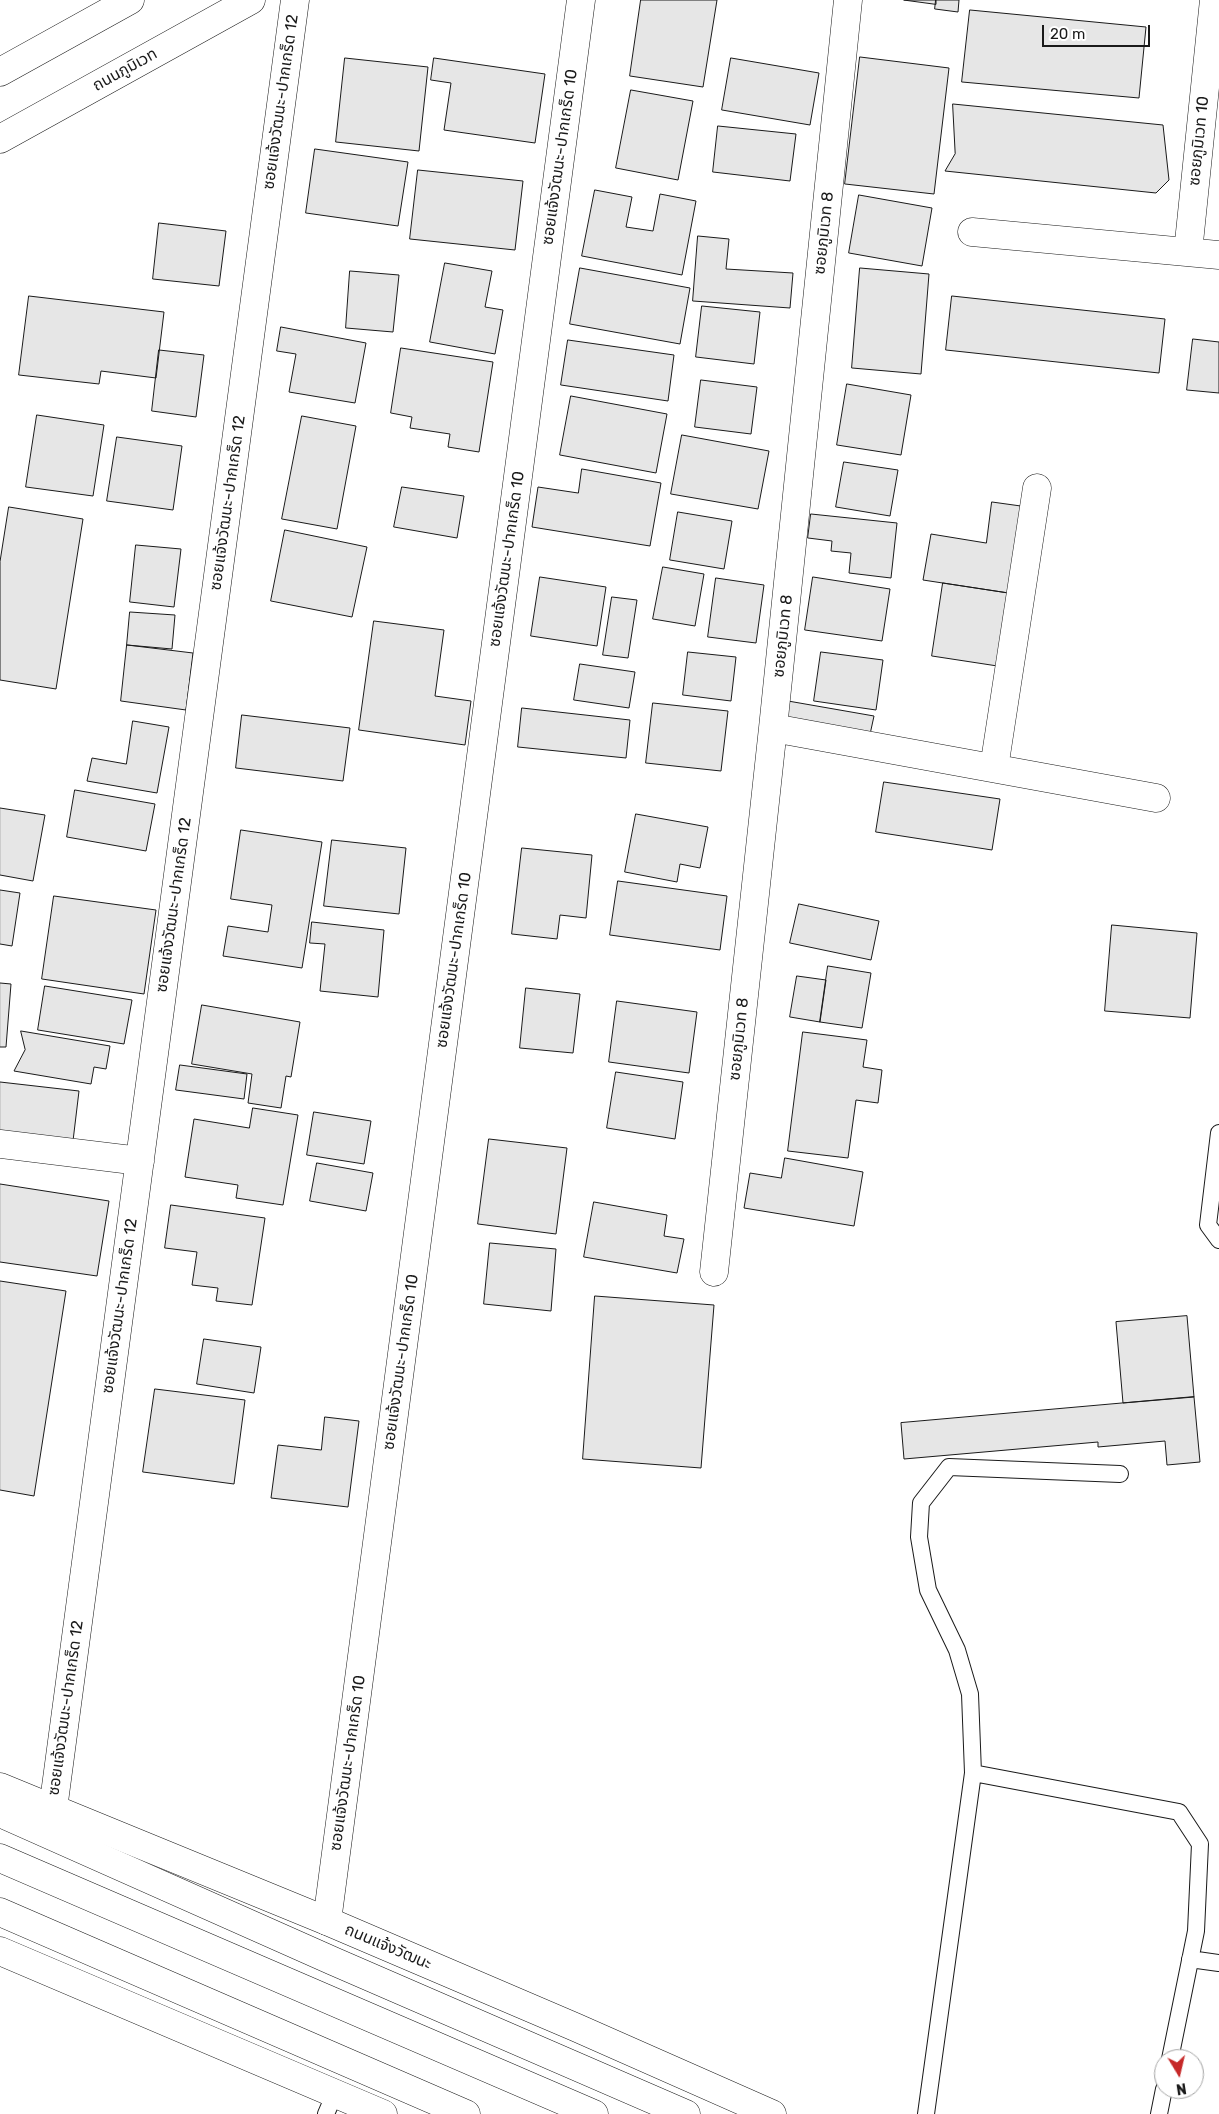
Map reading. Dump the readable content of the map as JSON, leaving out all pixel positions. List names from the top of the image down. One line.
{"streets":{"street":["ถนนภูมิเวท","ซอยแจ้งวัฒนะ-ปากเกร็ด 12","ซอยภูมิเวท 10","ซอยแจ้งวัฒนะ-ปากเกร็ด 10","ซอยภูมิเวท 8","ถนนแจ้งวัฒนะ"]},"crossings":[["ซอยแจ้งวัฒนะ-ปากเกร็ด 12","ถนนแจ้งวัฒนะ"],["ซอยแจ้งวัฒนะ-ปากเกร็ด 10","ถนนแจ้งวัฒนะ"]],"scale_bar":"20 m","north":"bottom"}
